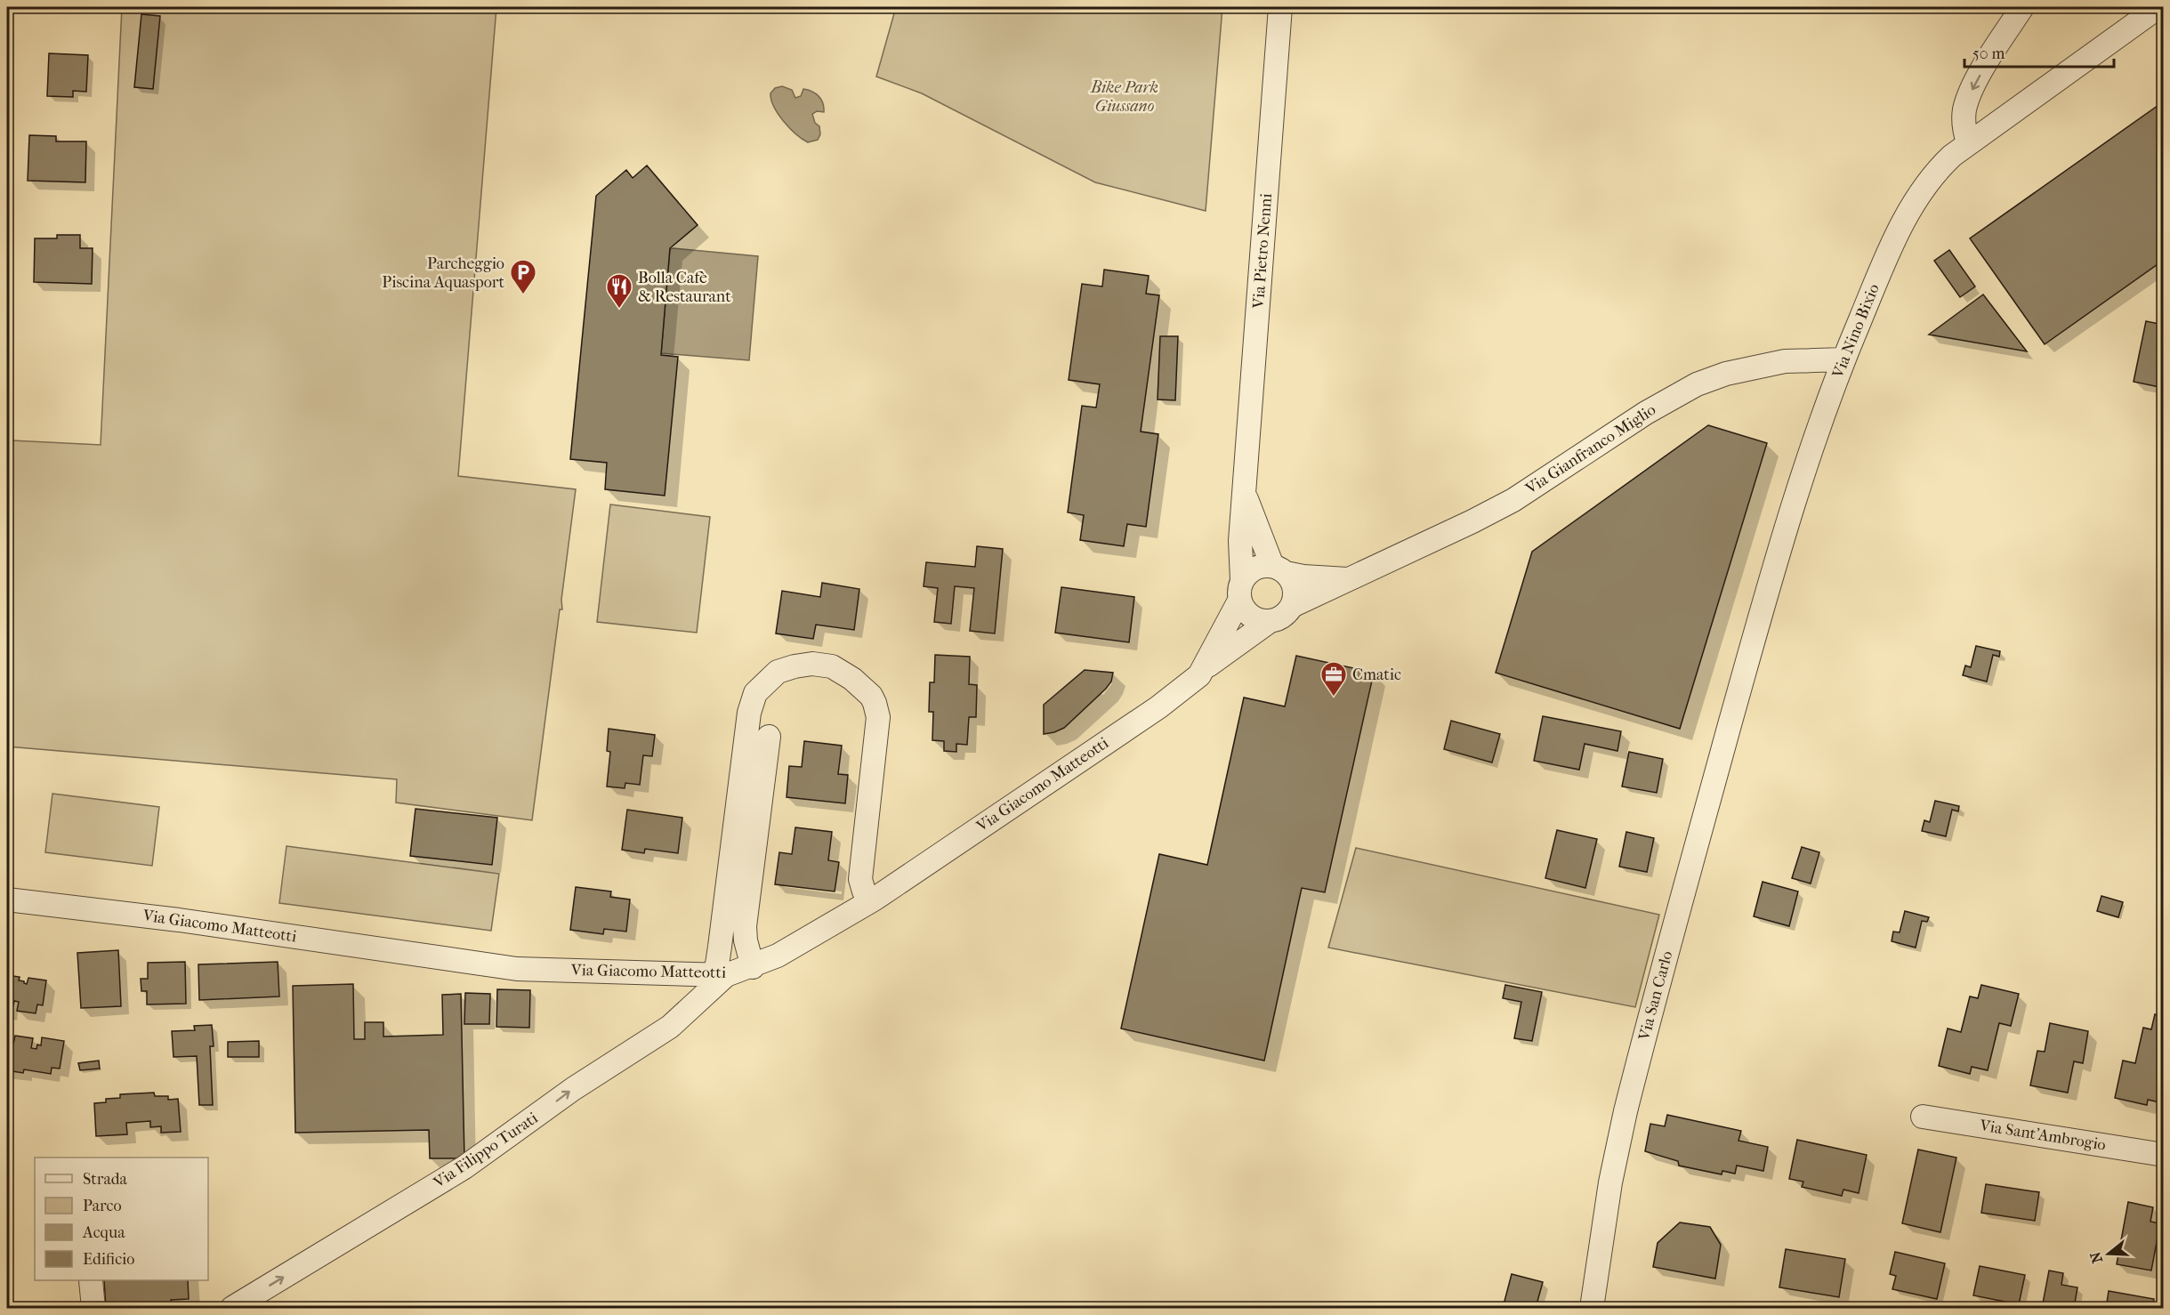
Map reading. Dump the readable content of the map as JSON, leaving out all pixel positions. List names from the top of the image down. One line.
{"streets":{"street":["Via Pietro Nenni","Via Nino Bixio","Via Gianfranco Miglio","Via Giacomo Matteotti","Via San Carlo","Via Sant'Ambrogio","Via Filippo Turati"]},"crossings":[["Via Pietro Nenni","Via Gianfranco Miglio"],["Via Pietro Nenni","Via Giacomo Matteotti"],["Via Nino Bixio","Via Gianfranco Miglio"],["Via Nino Bixio","Via San Carlo"],["Via Gianfranco Miglio","Via Giacomo Matteotti"],["Via Giacomo Matteotti","Via Filippo Turati"]],"one_way":["Via Filippo Turati"],"parks":["Bike Park Giussano"],"places":{"parking":["Parcheggio Piscina Aquasport"],"restaurant":["Bolla Cafè & Restaurant"],"office":["Cmatic"]},"legend":["Strada","Parco","Acqua","Edificio"],"scale_bar":"50 m","north":"left"}
